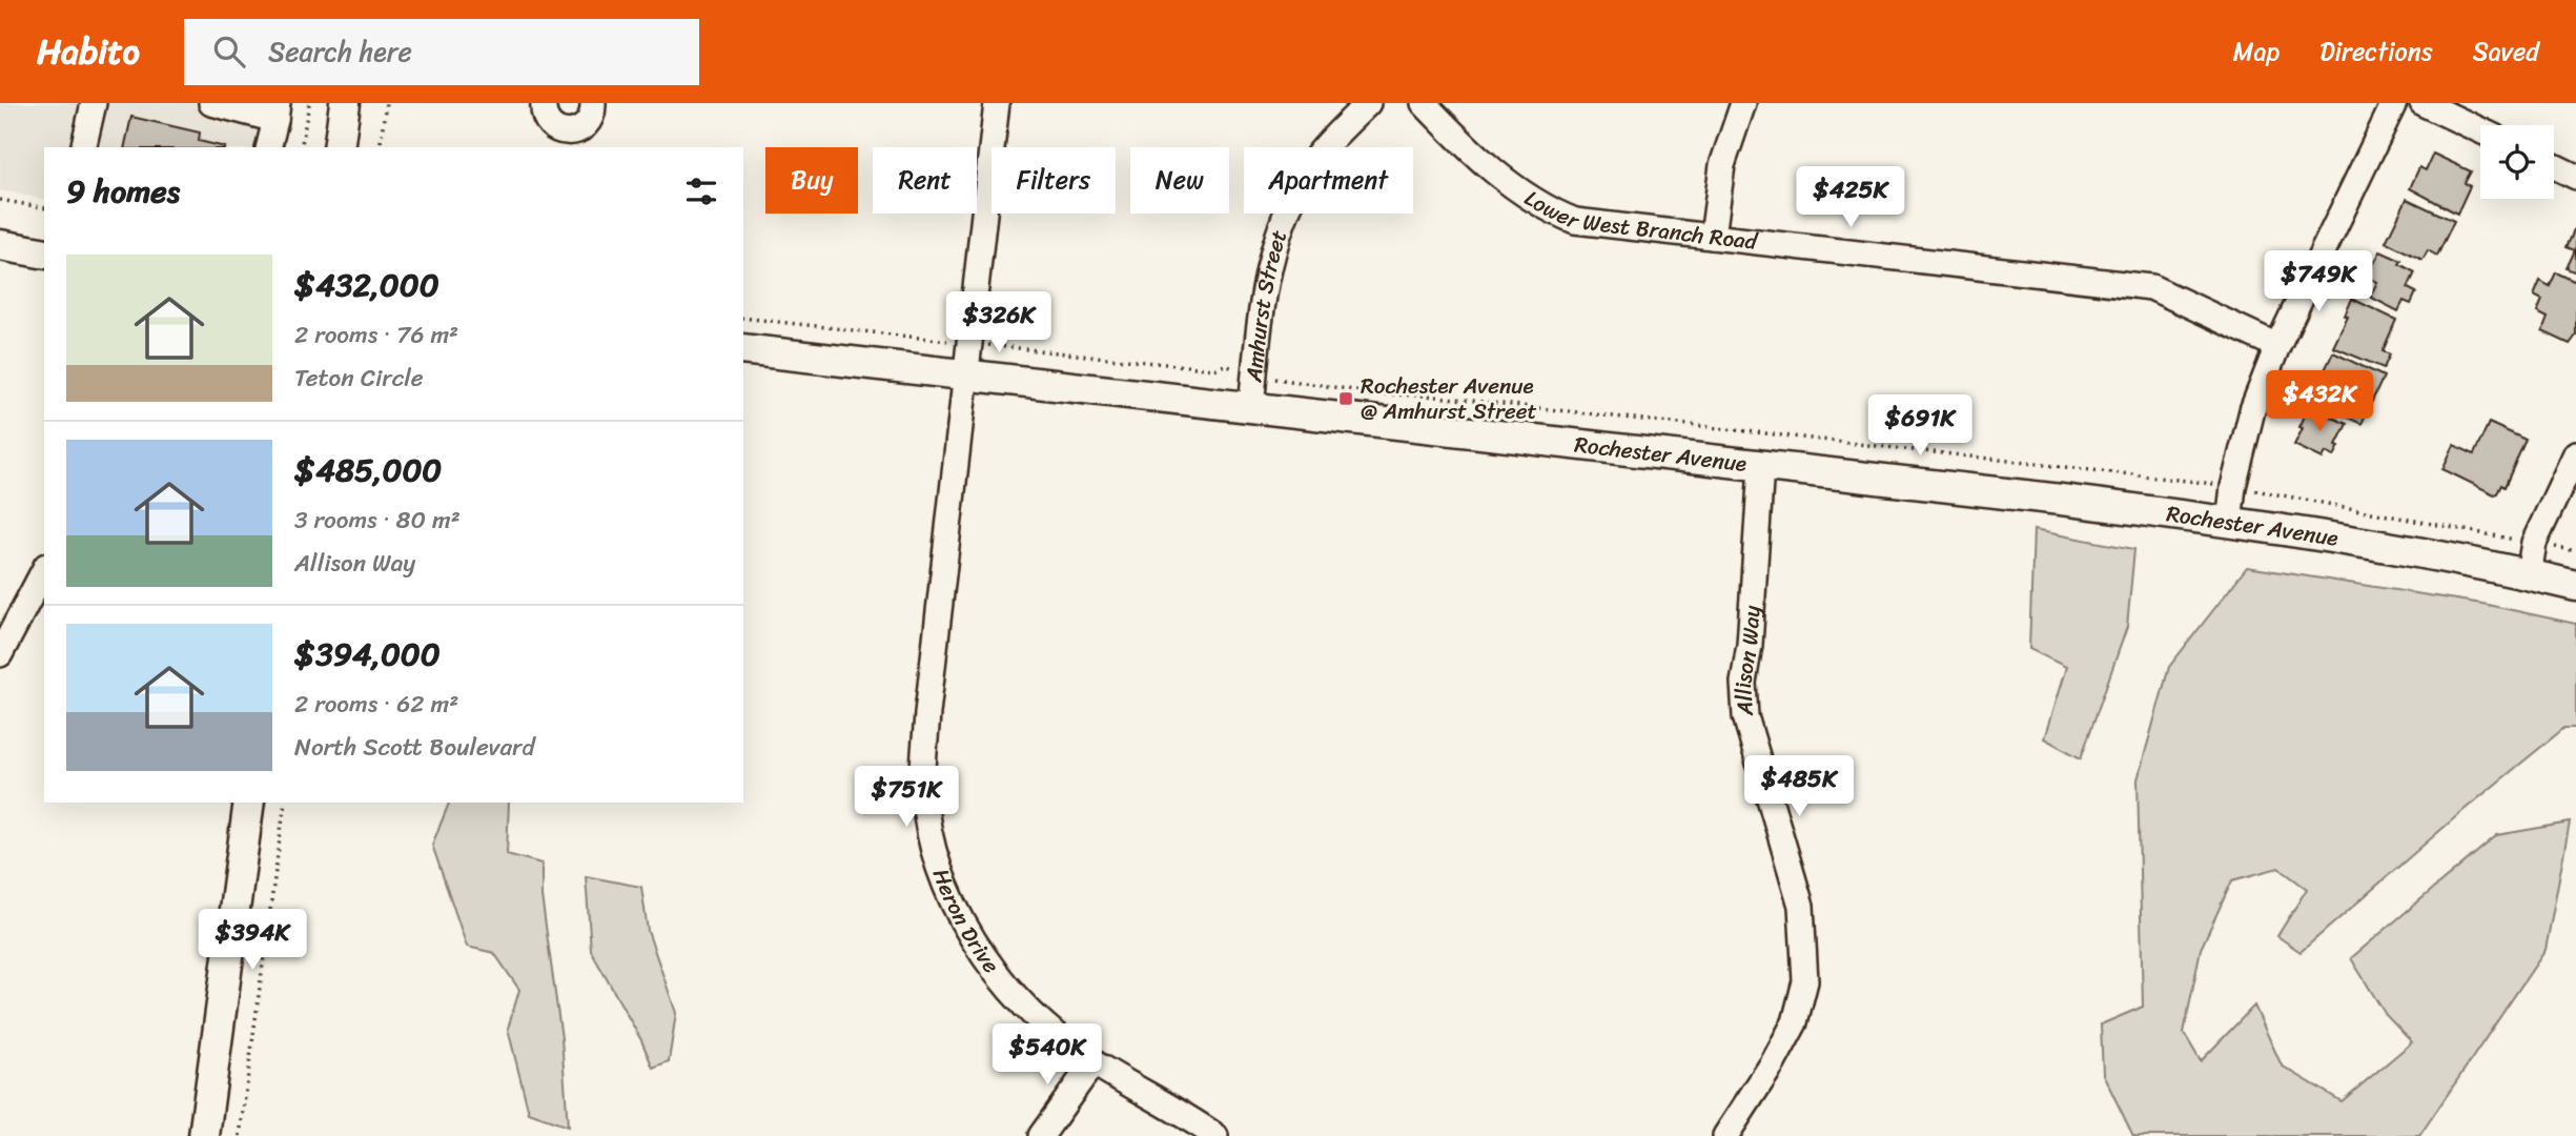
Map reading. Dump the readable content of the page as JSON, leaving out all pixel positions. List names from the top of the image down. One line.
{"streets":{"main road":["Rochester Avenue"],"street":["Lower West Branch Road","Amhurst Street","Allison Way","Heron Drive"]},"crossings":[["Amhurst Street","Rochester Avenue"],["Rochester Avenue","Allison Way"],["Rochester Avenue","Heron Drive"]],"places":{"transit":["Rochester Avenue @ Amhurst Street"]},"page":{"header":"Habito","search":"Search here","nav":["Map","Directions","Saved"],"chip":["Buy","Rent","Filters","New","Apartment"],"heading":"9 homes","price":["$425K","$749K","$326K","$432K","$691K","$485K","$751K","$394K","$540K"],"list":[{"name":"$432,000","note":"2 rooms · 76 m² · Teton Circle"},{"name":"$485,000","note":"3 rooms · 80 m² · Allison Way"},{"name":"$394,000","note":"2 rooms · 62 m² · North Scott Boulevard"}]}}
